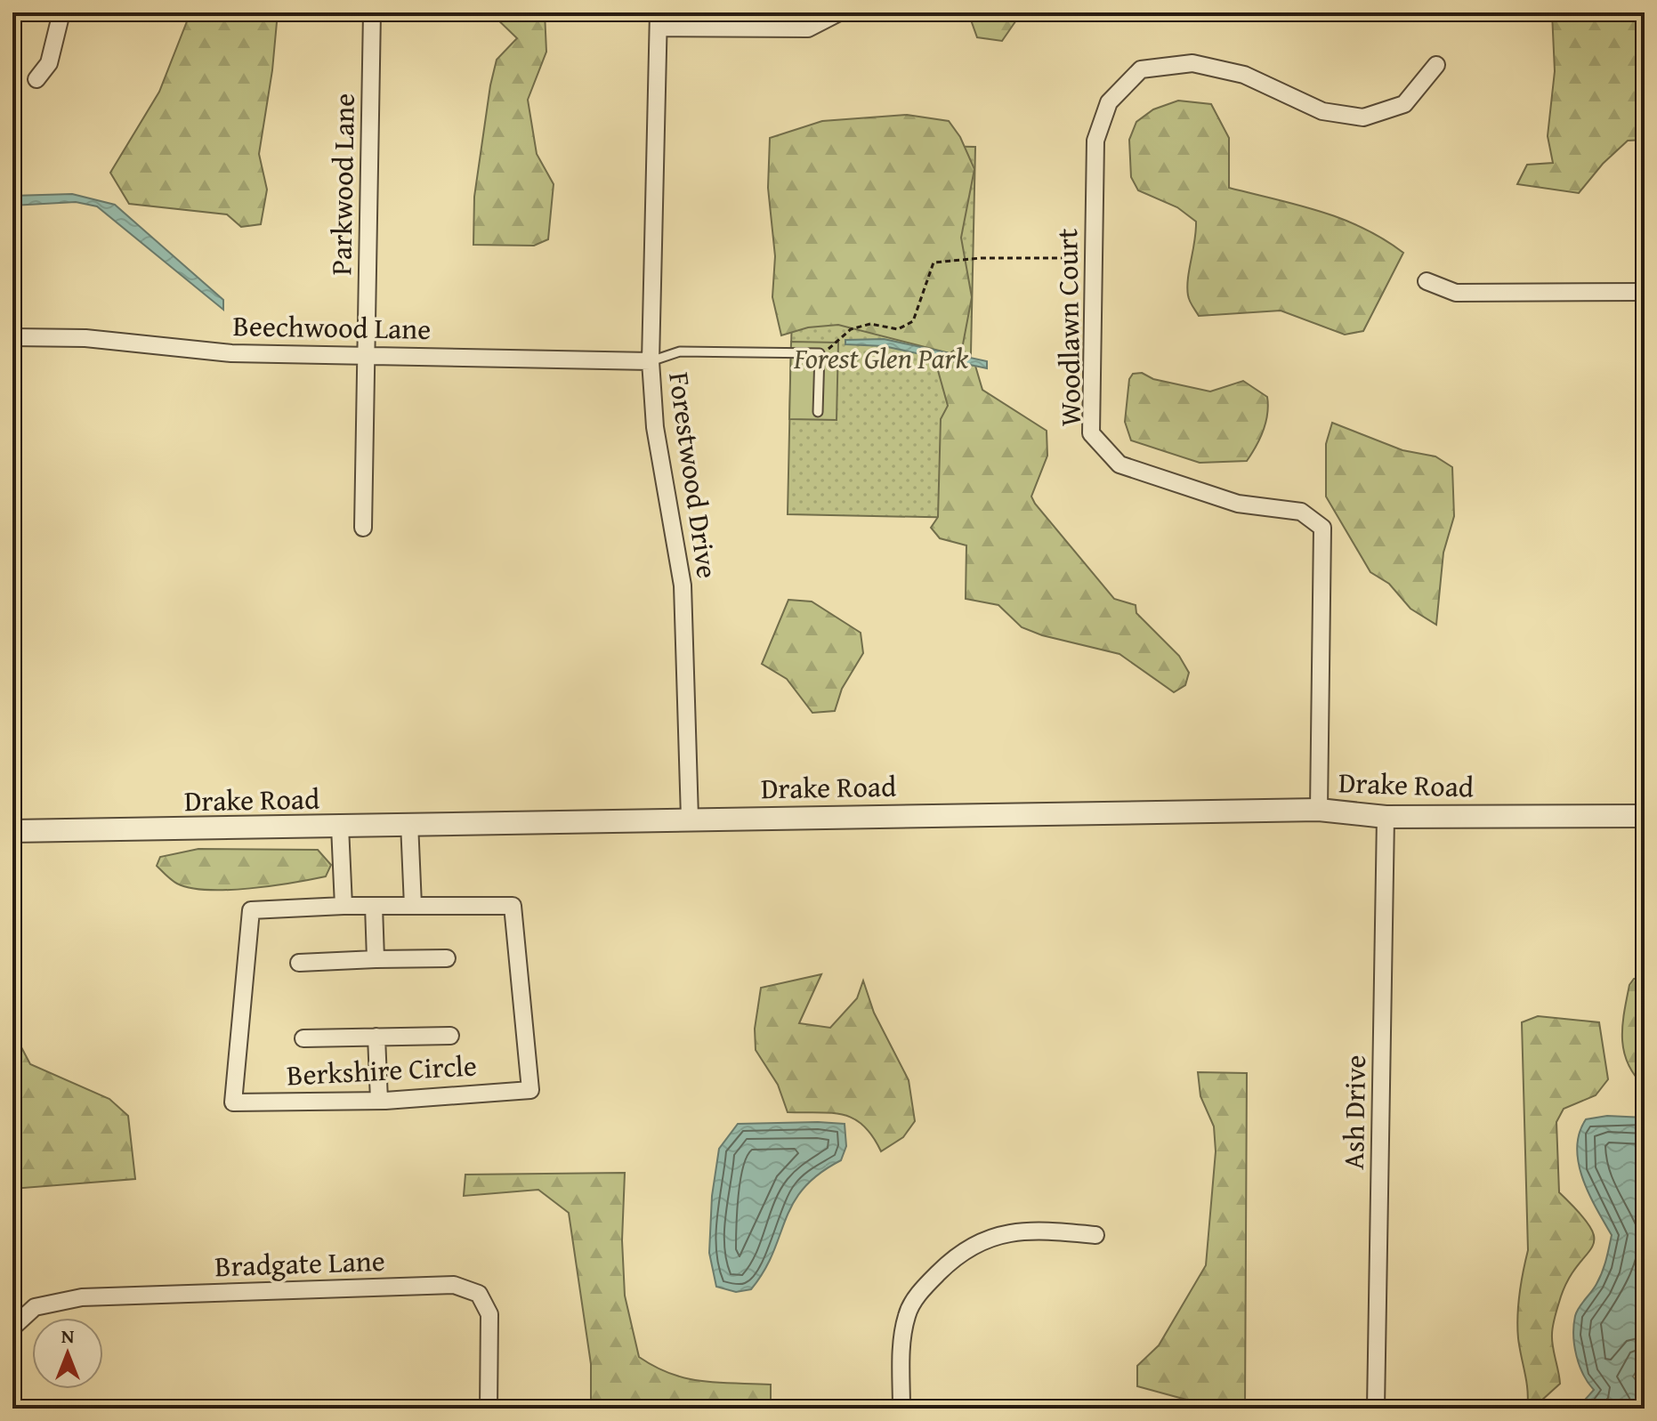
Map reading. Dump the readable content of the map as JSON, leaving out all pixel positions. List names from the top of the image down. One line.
{"streets":{"street":["Parkwood Lane","Beechwood Lane","Woodlawn Court","Forestwood Drive","Drake Road","Berkshire Circle","Ash Drive","Bradgate Lane"]},"crossings":[["Parkwood Lane","Beechwood Lane"],["Beechwood Lane","Forestwood Drive"],["Woodlawn Court","Drake Road"],["Forestwood Drive","Drake Road"],["Drake Road","Ash Drive"]],"parks":["Forest Glen Park"],"north":"top"}
